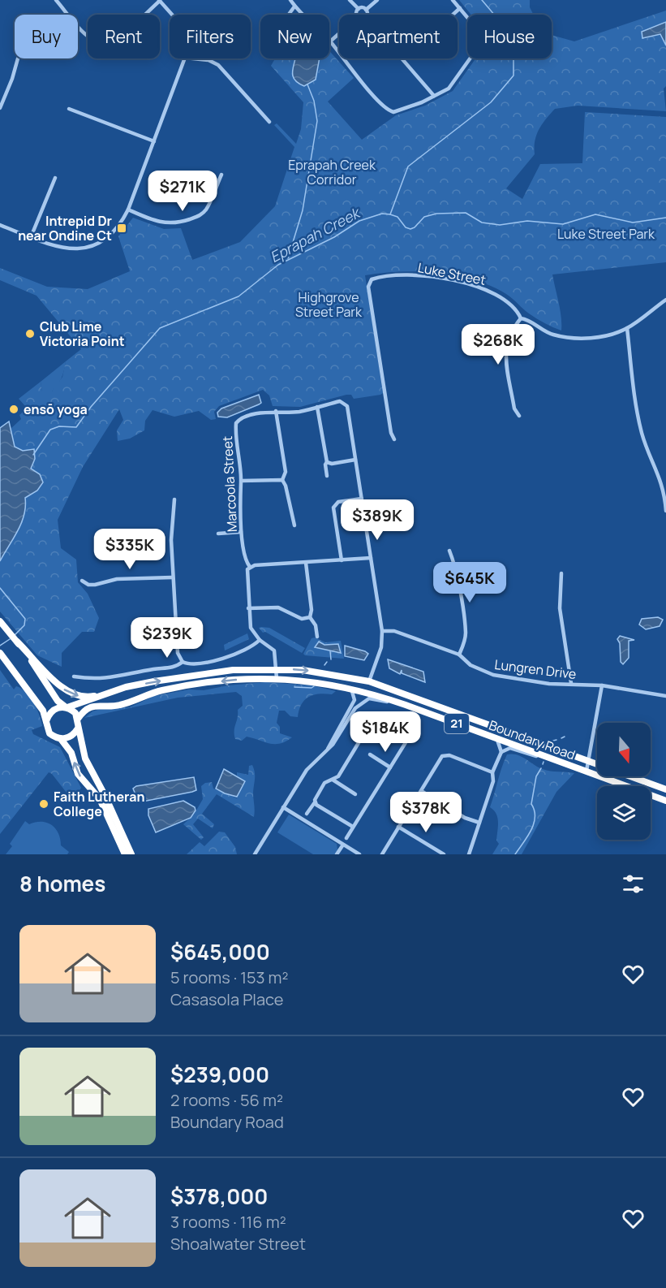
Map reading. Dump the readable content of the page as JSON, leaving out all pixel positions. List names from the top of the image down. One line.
{"streets":{"highway":["21","Boundary Road"],"street":["Luke Street","Marcoola Street","Lungren Drive"]},"crossings":[["21","Boundary Road"]],"water":["Eprapah Creek"],"parks":["Eprapah Creek Corridor","Luke Street Park","Highgrove Street Park"],"places":{"transit":["Intrepid Dr near Ondine Ct"],"other":["Club Lime Victoria Point","ensō yoga","Faith Lutheran College"]},"north":"bottom","page":{"chip":["Buy","Rent","Filters","New","Apartment","House"],"price":["$271K","$268K","$389K","$335K","$645K","$239K","$184K","$378K"],"heading":"8 homes","list":[{"name":"$645,000","note":"5 rooms · 153 m² · Casasola Place"},{"name":"$239,000","note":"2 rooms · 56 m² · Boundary Road"},{"name":"$378,000","note":"3 rooms · 116 m² · Shoalwater Street"}]}}
